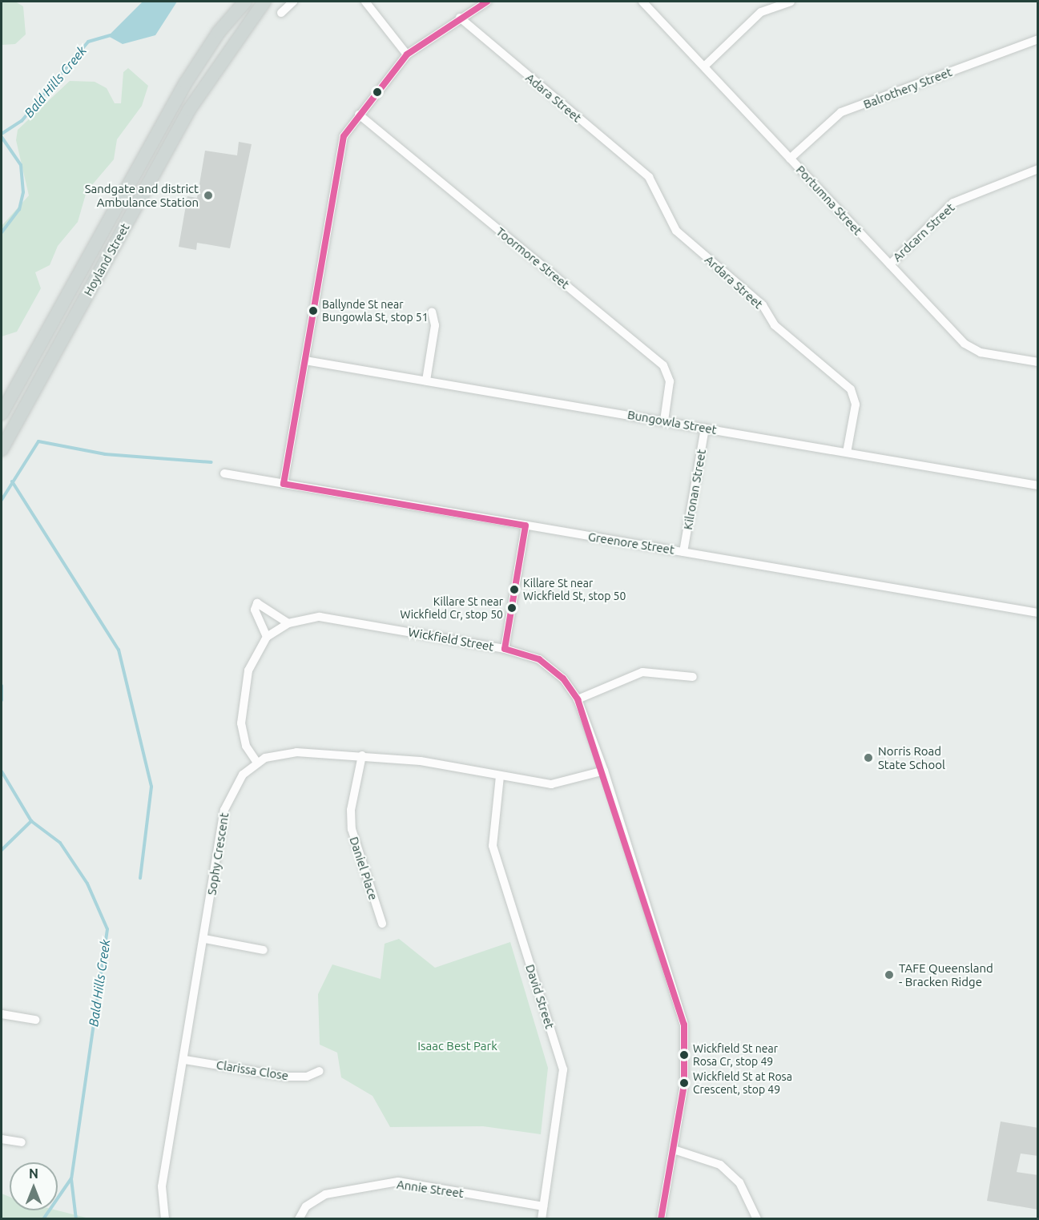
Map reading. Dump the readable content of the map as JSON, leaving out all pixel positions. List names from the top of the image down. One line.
{"streets":{"main road":["Hoyland Street"],"street":["Balrothery Street","Adara Street","Portumna Street","Ardcarn Street","Toormore Street","Ardara Street","Bungowla Street","Kilronan Street","Greenore Street","Wickfield Street","Sophy Crescent","Daniel Place","David Street","Clarissa Close","Annie Street"]},"crossings":[["Balrothery Street","Portumna Street"],["Adara Street","Ardara Street"],["Portumna Street","Ardcarn Street"],["Toormore Street","Bungowla Street"],["Ardara Street","Bungowla Street"],["Bungowla Street","Kilronan Street"],["Kilronan Street","Greenore Street"],["Wickfield Street","Sophy Crescent"],["Sophy Crescent","Daniel Place"],["Sophy Crescent","David Street"],["Sophy Crescent","Clarissa Close"],["David Street","Annie Street"]],"water":["Bald Hills Creek"],"parks":["Isaac Best Park"],"places":["Sandgate and district Ambulance Station","Ballynde St near Bungowla St, stop 51","Killare St near Wickfield St, stop 50","Killare St near Wickfield Cr, stop 50","Norris Road State School","TAFE Queensland - Bracken Ridge","Wickfield St near Rosa Cr, stop 49","Wickfield St at Rosa Crescent, stop 49"],"north":"top"}
